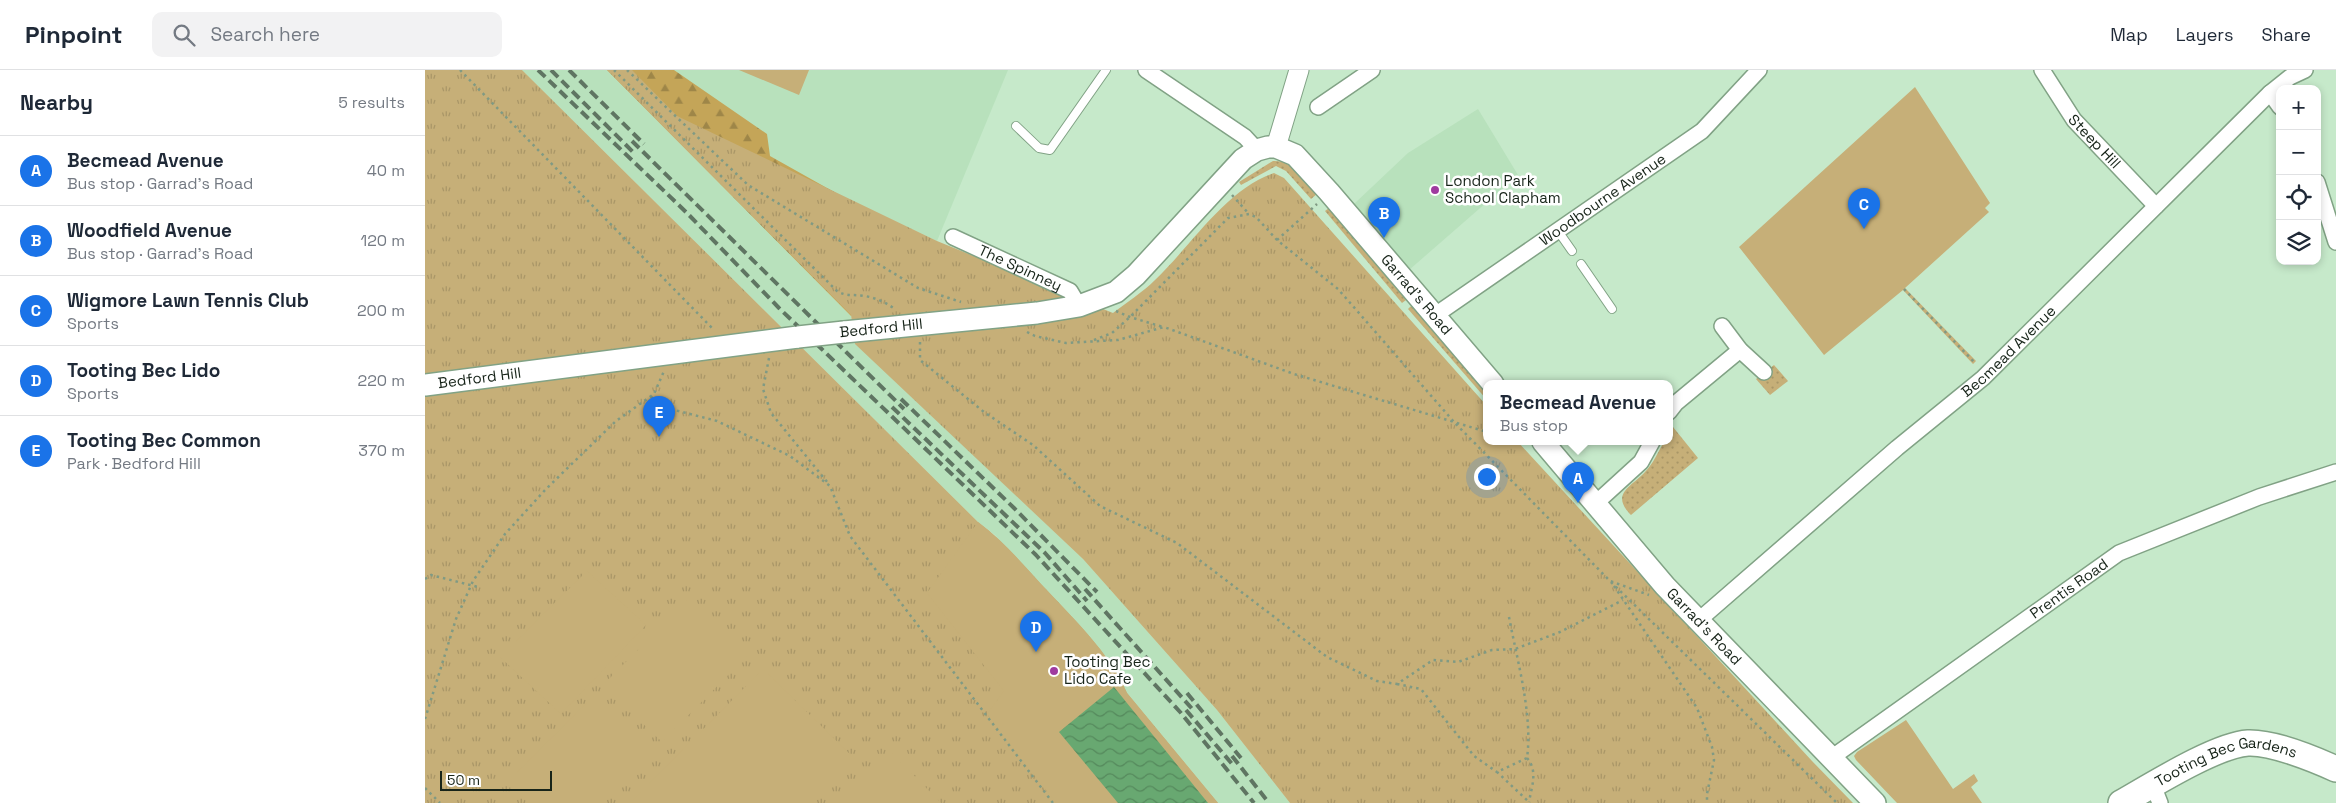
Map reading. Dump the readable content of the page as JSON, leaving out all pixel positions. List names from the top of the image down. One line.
{"streets":{"highway":["Tooting Bec Gardens"],"main road":["Garrad's Road","Bedford Hill"],"street":["Steep Hill","Woodbourne Avenue","The Spinney","Becmead Avenue","Prentis Road"]},"crossings":[["Steep Hill","Becmead Avenue"],["Woodbourne Avenue","Garrad's Road"],["The Spinney","Bedford Hill"],["Garrad's Road","Bedford Hill"],["Garrad's Road","Becmead Avenue"],["Garrad's Road","Prentis Road"]],"places":["London Park School Clapham","Tooting Bec Lido Cafe"],"scale_bar":"50 m","page":{"header":"Pinpoint","search":"Search here","nav":["Map","Layers","Share"],"heading":["Nearby","5 results"],"map_buttons":["+","−"],"list":[{"mark":"A","name":"Becmead Avenue","note":"Bus stop · Garrad's Road","value":"40 m"},{"mark":"B","name":"Woodfield Avenue","note":"Bus stop · Garrad's Road","value":"120 m"},{"mark":"C","name":"Wigmore Lawn Tennis Club","note":"Sports","value":"200 m"},{"mark":"D","name":"Tooting Bec Lido","note":"Sports","value":"220 m"},{"mark":"E","name":"Tooting Bec Common","note":"Park · Bedford Hill","value":"370 m"}],"pins":["C","B","E","A","D"],"popup":["Becmead Avenue","Bus stop"],"scale":"50 m"}}
